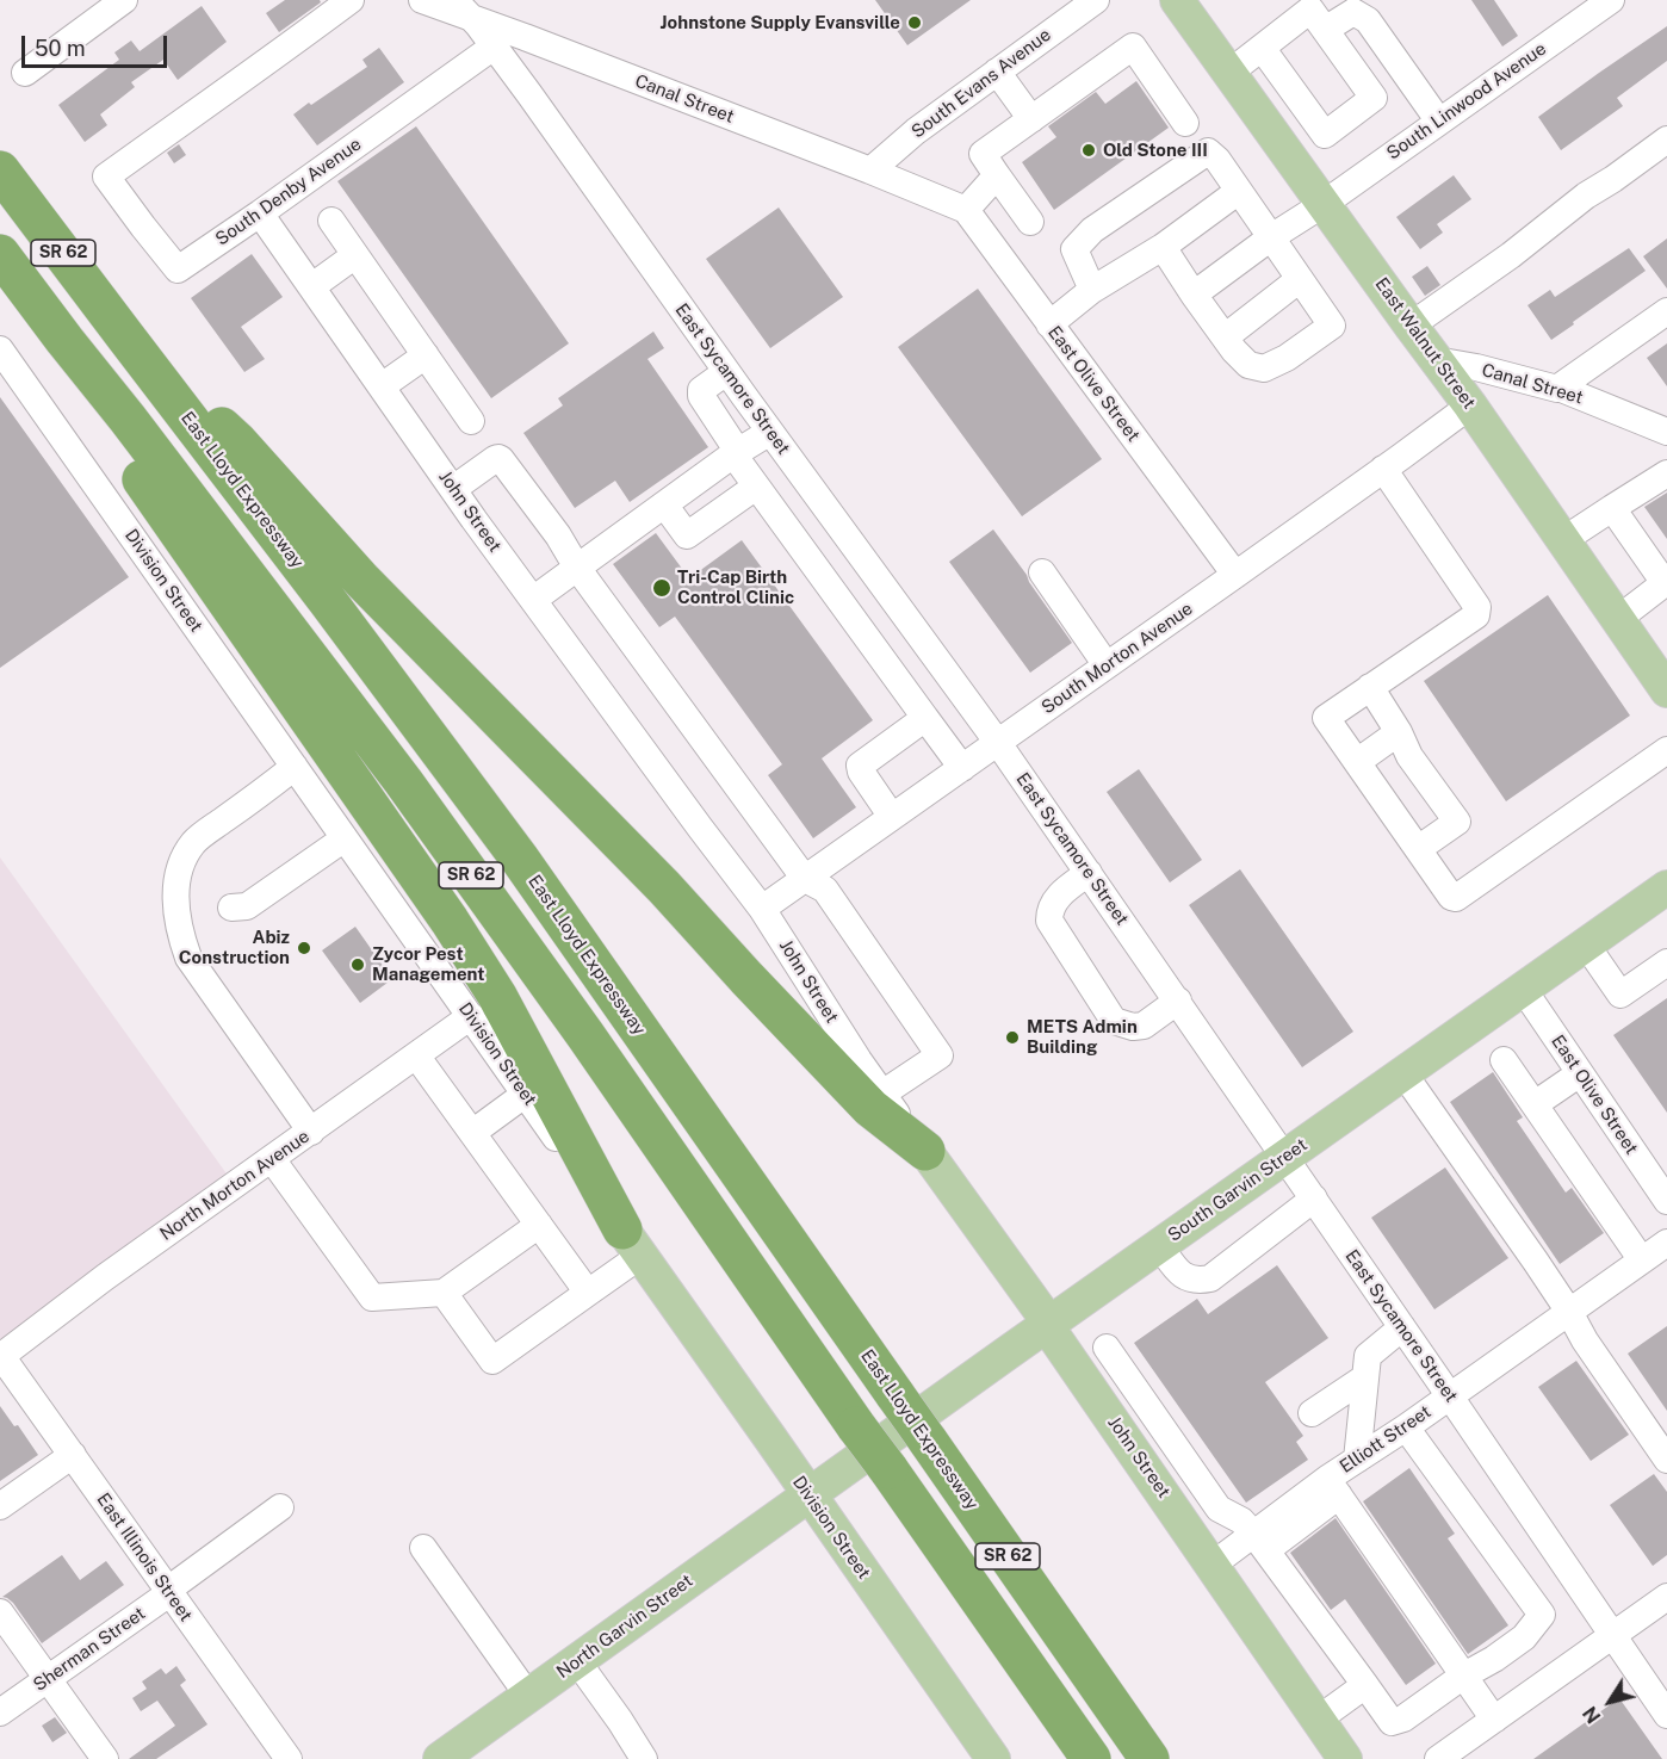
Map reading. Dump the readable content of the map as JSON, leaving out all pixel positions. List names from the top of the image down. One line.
{"streets":{"highway":["SR 62","East Lloyd Expressway"],"main road":["East Walnut Street","John Street","Division Street","South Garvin Street","North Garvin Street"],"street":["South Evans Avenue","Canal Street","South Linwood Avenue","South Denby Avenue","East Sycamore Street","East Olive Street","South Morton Avenue","North Morton Avenue","Elliott Street","East Illinois Street","Sherman Street"]},"crossings":[["South Evans Avenue","Canal Street"],["Canal Street","East Walnut Street"],["Canal Street","East Sycamore Street"],["Canal Street","East Olive Street"],["South Linwood Avenue","East Walnut Street"],["South Denby Avenue","East Sycamore Street"],["South Denby Avenue","John Street"],["East Walnut Street","South Morton Avenue"],["East Sycamore Street","South Morton Avenue"],["East Sycamore Street","South Garvin Street"],["East Sycamore Street","Elliott Street"],["East Olive Street","South Morton Avenue"],["East Olive Street","South Garvin Street"],["John Street","South Morton Avenue"],["John Street","South Garvin Street"],["John Street","Elliott Street"],["Division Street","North Morton Avenue"],["Division Street","South Garvin Street"],["Division Street","North Garvin Street"],["North Morton Avenue","East Illinois Street"],["South Garvin Street","North Garvin Street"],["East Illinois Street","Sherman Street"]],"places":["Johnstone Supply Evansville","Old Stone III","Tri-Cap Birth Control Clinic","Abiz Construction","Zycor Pest Management","METS Admin Building"],"scale_bar":"50 m","north":"bottom left"}
